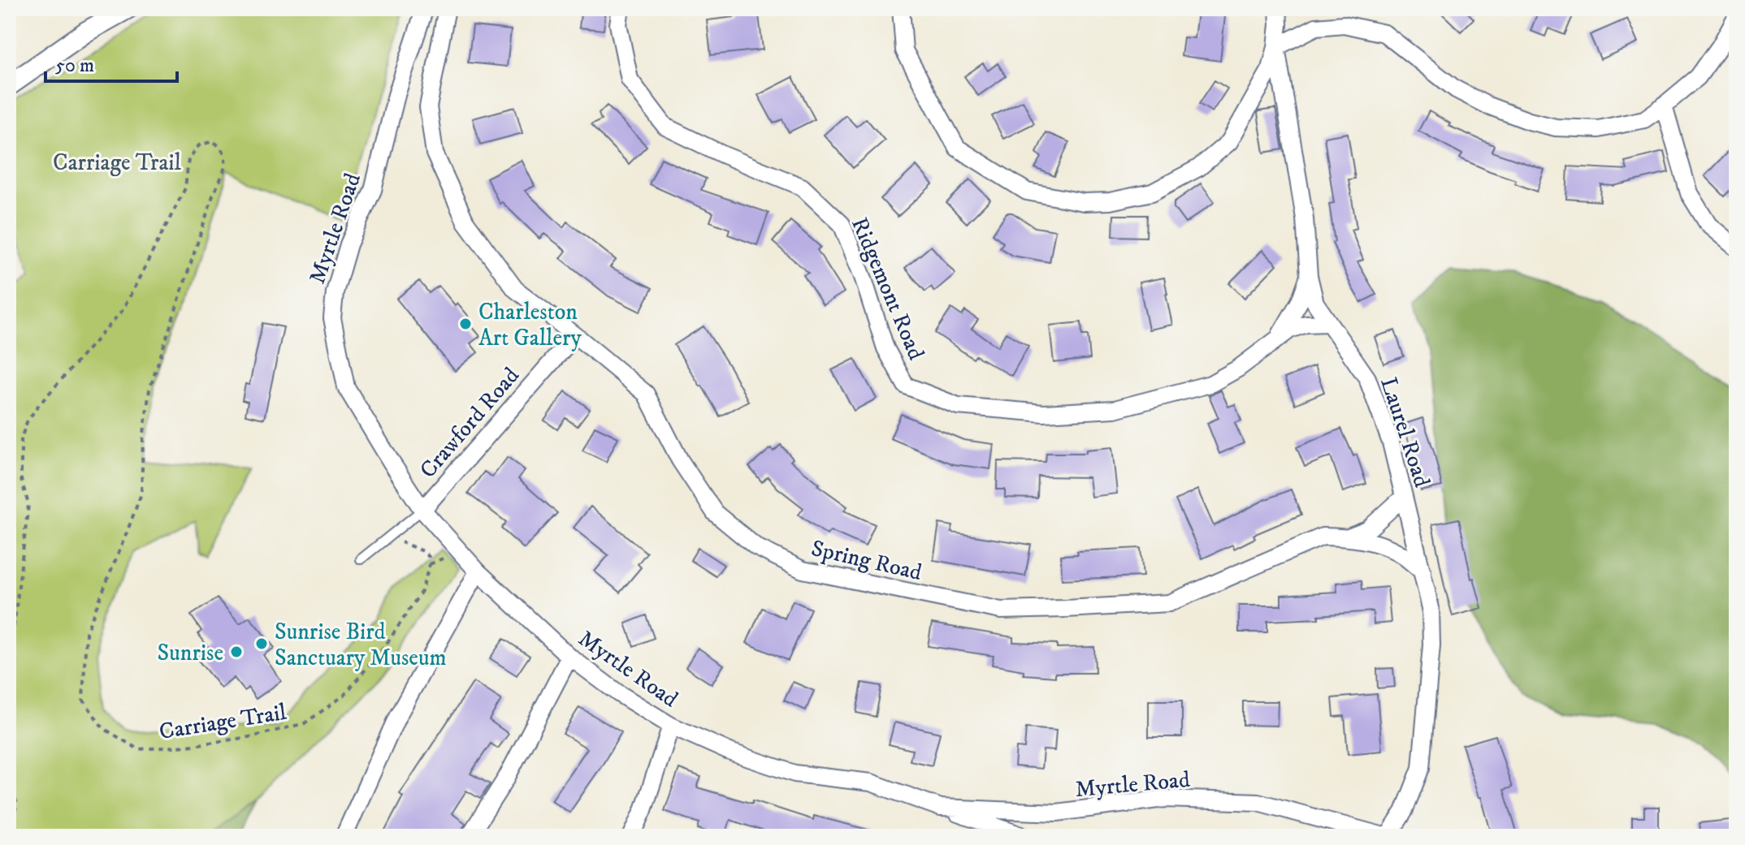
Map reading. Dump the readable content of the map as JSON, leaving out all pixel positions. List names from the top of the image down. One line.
{"streets":{"street":["Myrtle Road","Ridgemont Road","Crawford Road","Laurel Road","Spring Road"],"path":["Carriage Trail"]},"crossings":[["Myrtle Road","Crawford Road"],["Myrtle Road","Laurel Road"],["Ridgemont Road","Laurel Road"],["Crawford Road","Spring Road"],["Laurel Road","Spring Road"]],"parks":["Carriage Trail"],"places":["Charleston Art Gallery","Sunrise Bird Sanctuary Museum","Sunrise"],"scale_bar":"50 m"}
